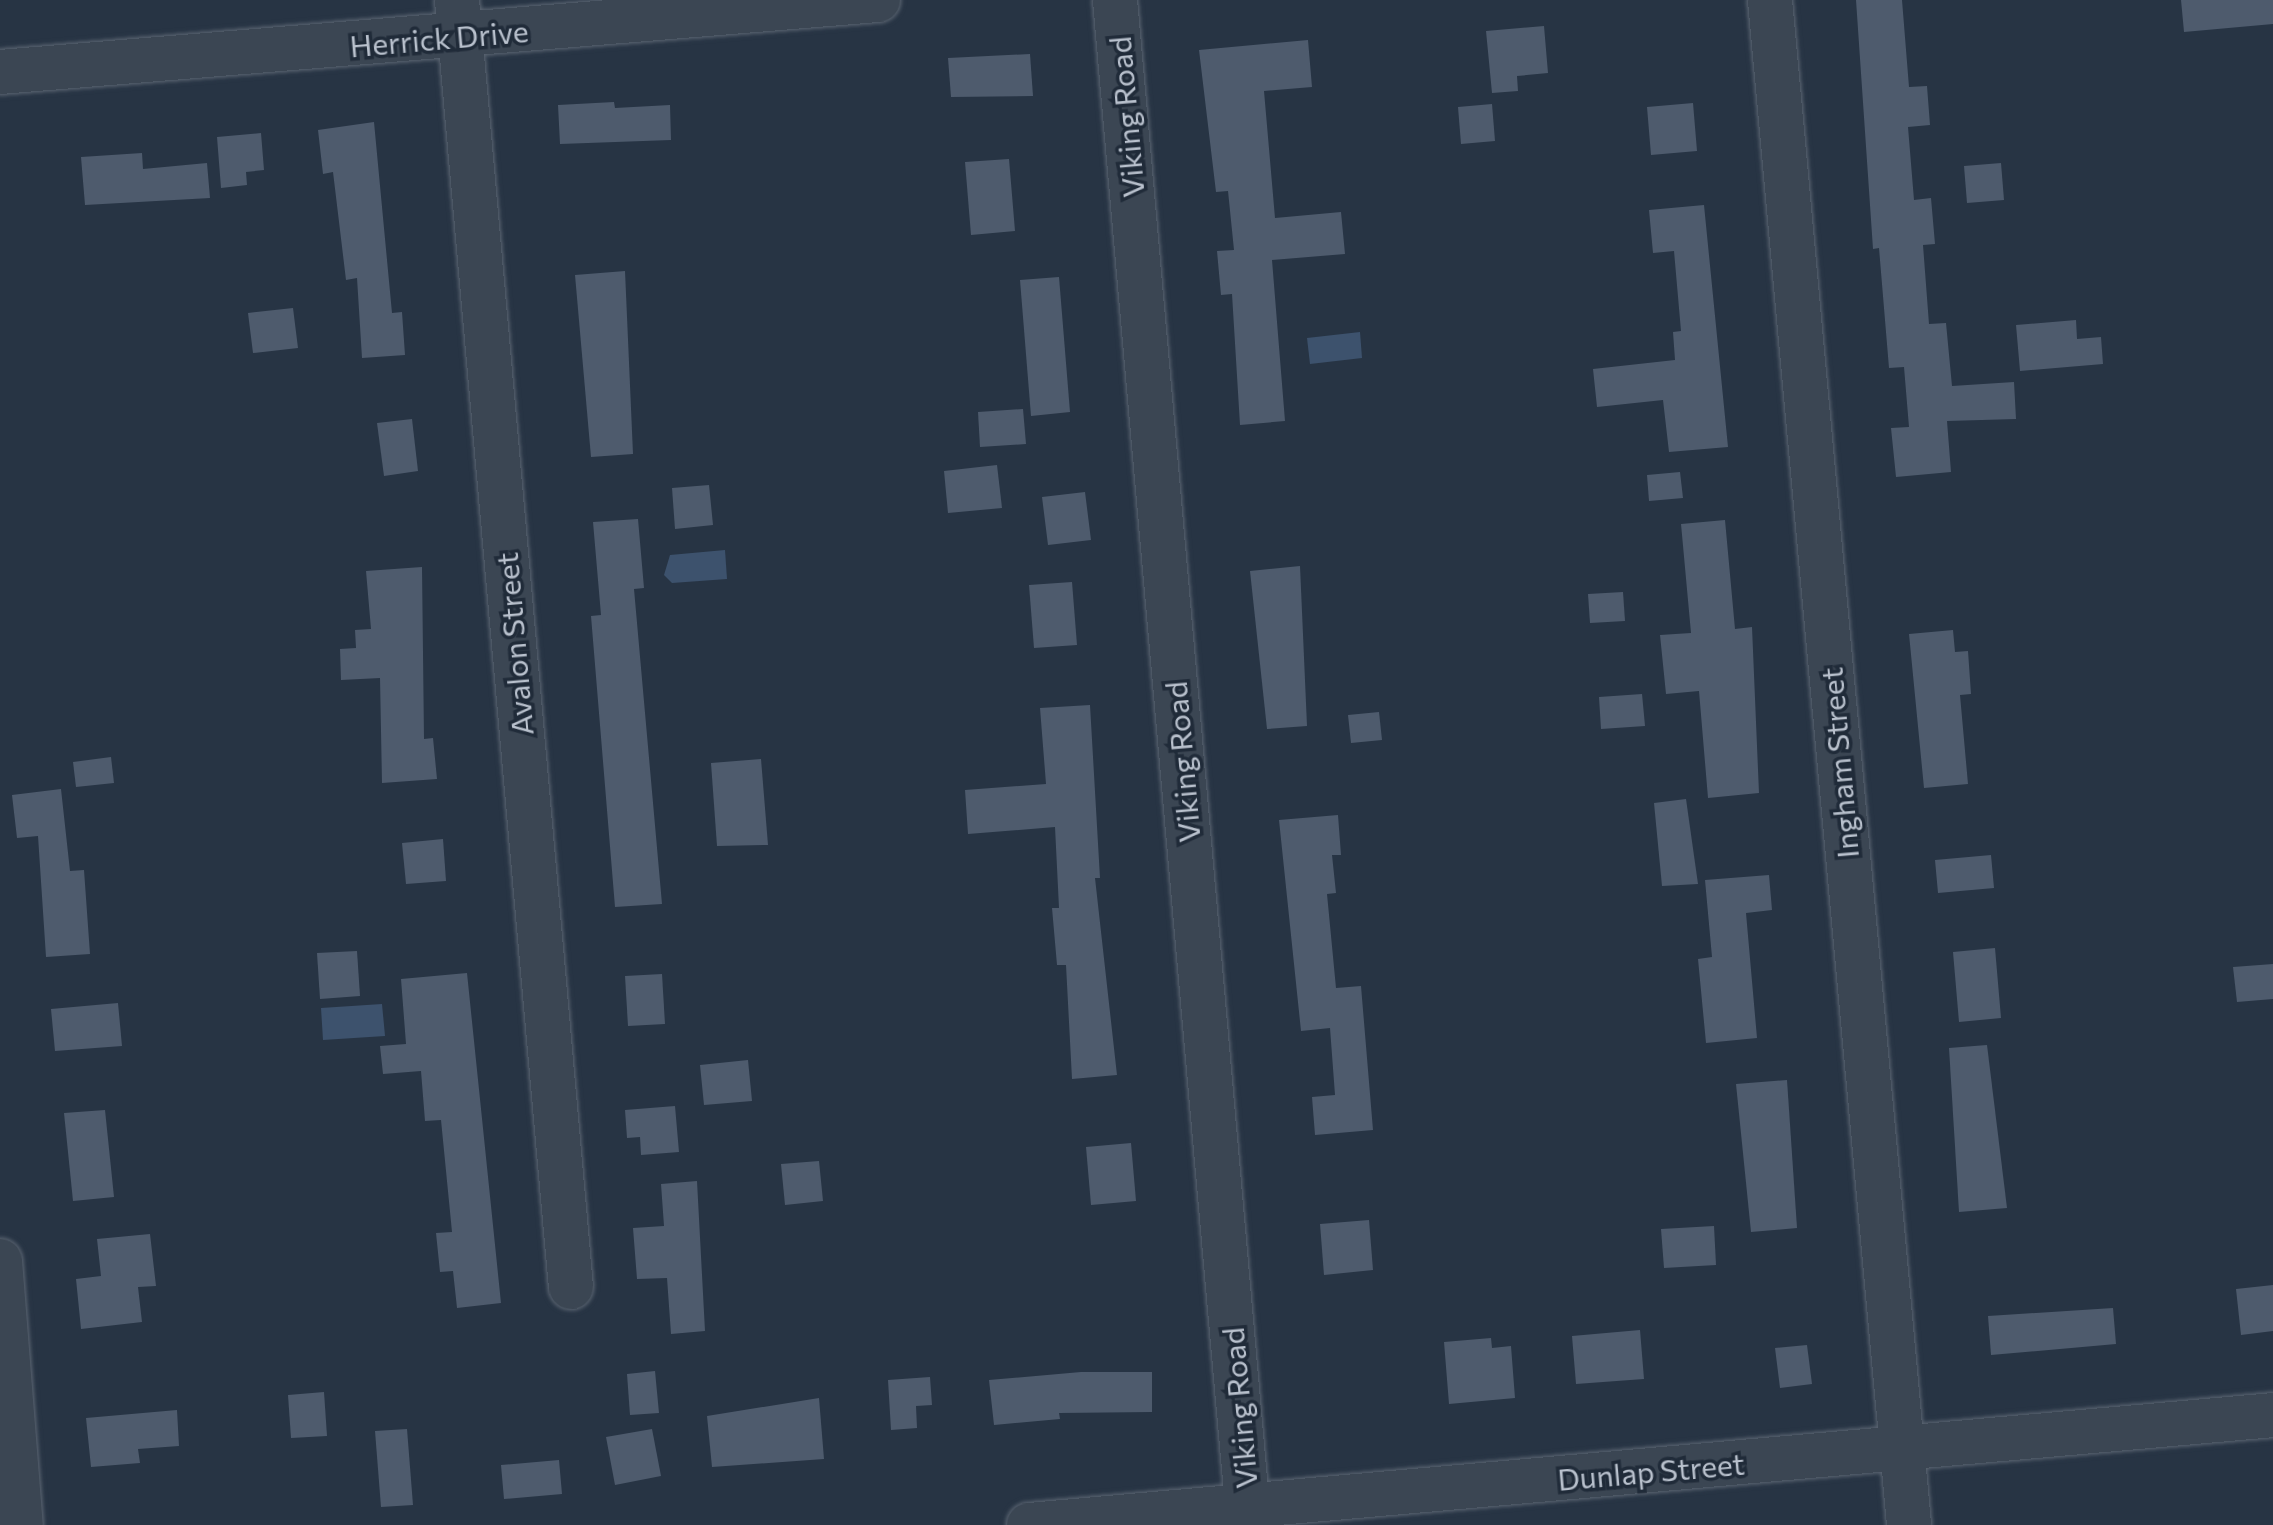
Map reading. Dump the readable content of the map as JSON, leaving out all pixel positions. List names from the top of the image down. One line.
{"streets":{"street":["Herrick Drive","Viking Road","Avalon Street","Ingham Street","Dunlap Street"]},"crossings":[["Herrick Drive","Avalon Street"],["Viking Road","Dunlap Street"],["Ingham Street","Dunlap Street"]]}
